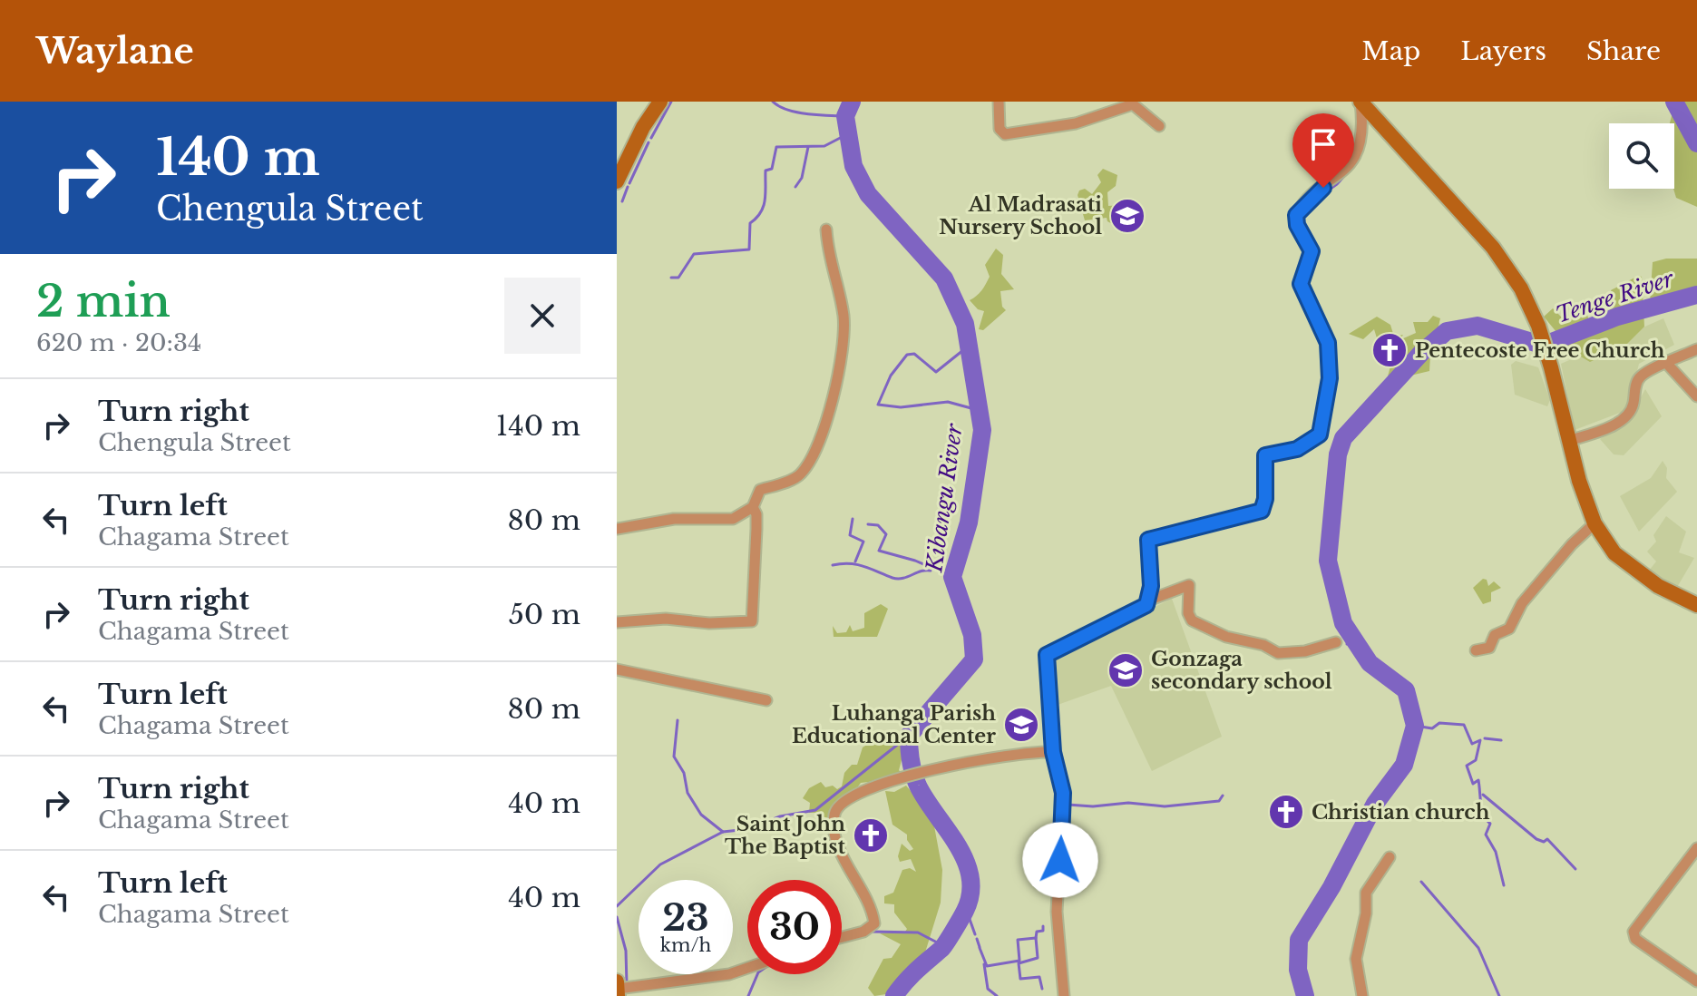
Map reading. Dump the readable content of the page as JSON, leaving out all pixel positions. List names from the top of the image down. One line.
{"water":["Tenge River","Kibangu River"],"places":{"school or university":["Al Madrasati Nursery School","Gonzaga secondary school","Luhanga Parish Educational Center"],"church":["Pentecoste Free Church","Christian church","Saint John The Baptist"]},"page":{"header":"Waylane","nav":["Map","Layers","Share"],"turn":["140 m","Chengula Street"],"heading":["2 min","620 m · 20:34"],"list":[{"name":"Turn right","note":"Chengula Street","value":"140 m"},{"name":"Turn left","note":"Chagama Street","value":"80 m"},{"name":"Turn right","note":"Chagama Street","value":"50 m"},{"name":"Turn left","note":"Chagama Street","value":"80 m"},{"name":"Turn right","note":"Chagama Street","value":"40 m"},{"name":"Turn left","note":"Chagama Street","value":"40 m"}],"speed":"23 km/h","limit":"30"}}
